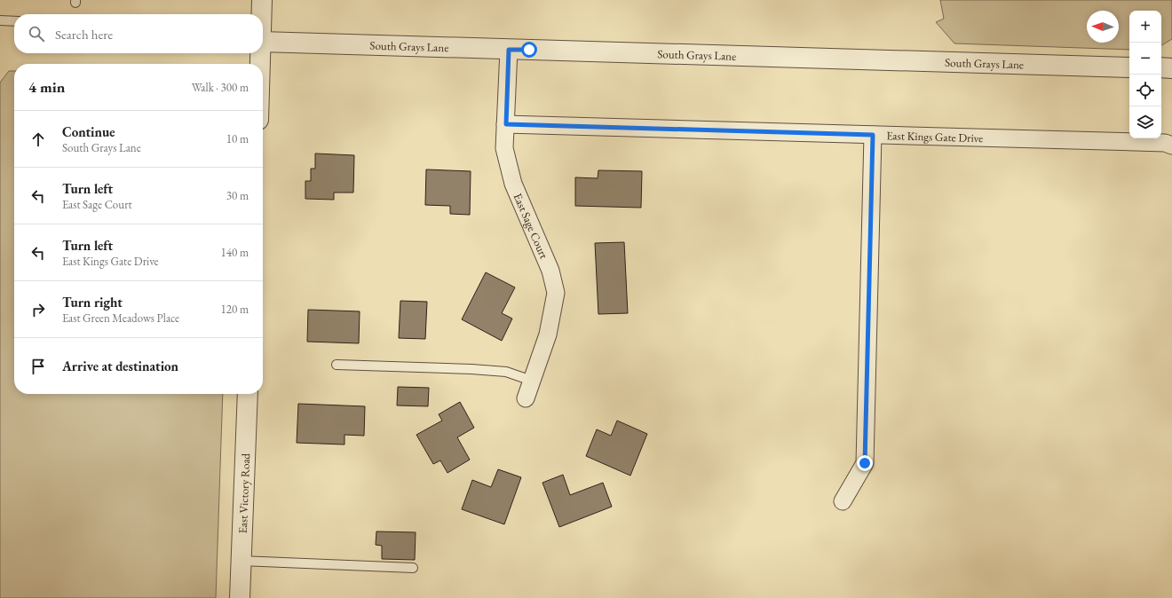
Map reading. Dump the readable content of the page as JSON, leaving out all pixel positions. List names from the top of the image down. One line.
{"streets":{"street":["South Grays Lane","East Kings Gate Drive","East Sage Court","East Victory Road"]},"crossings":[["South Grays Lane","East Sage Court"],["East Kings Gate Drive","East Sage Court"]],"north":"left","page":{"map_buttons":["+","−"],"search":"Search here","heading":["4 min","Walk · 300 m"],"list":[["Continue","South Grays Lane","10 m"],["Turn left","East Sage Court","30 m"],["Turn left","East Kings Gate Drive","140 m"],["Turn right","East Green Meadows Place","120 m"],"Arrive at destination"]}}
